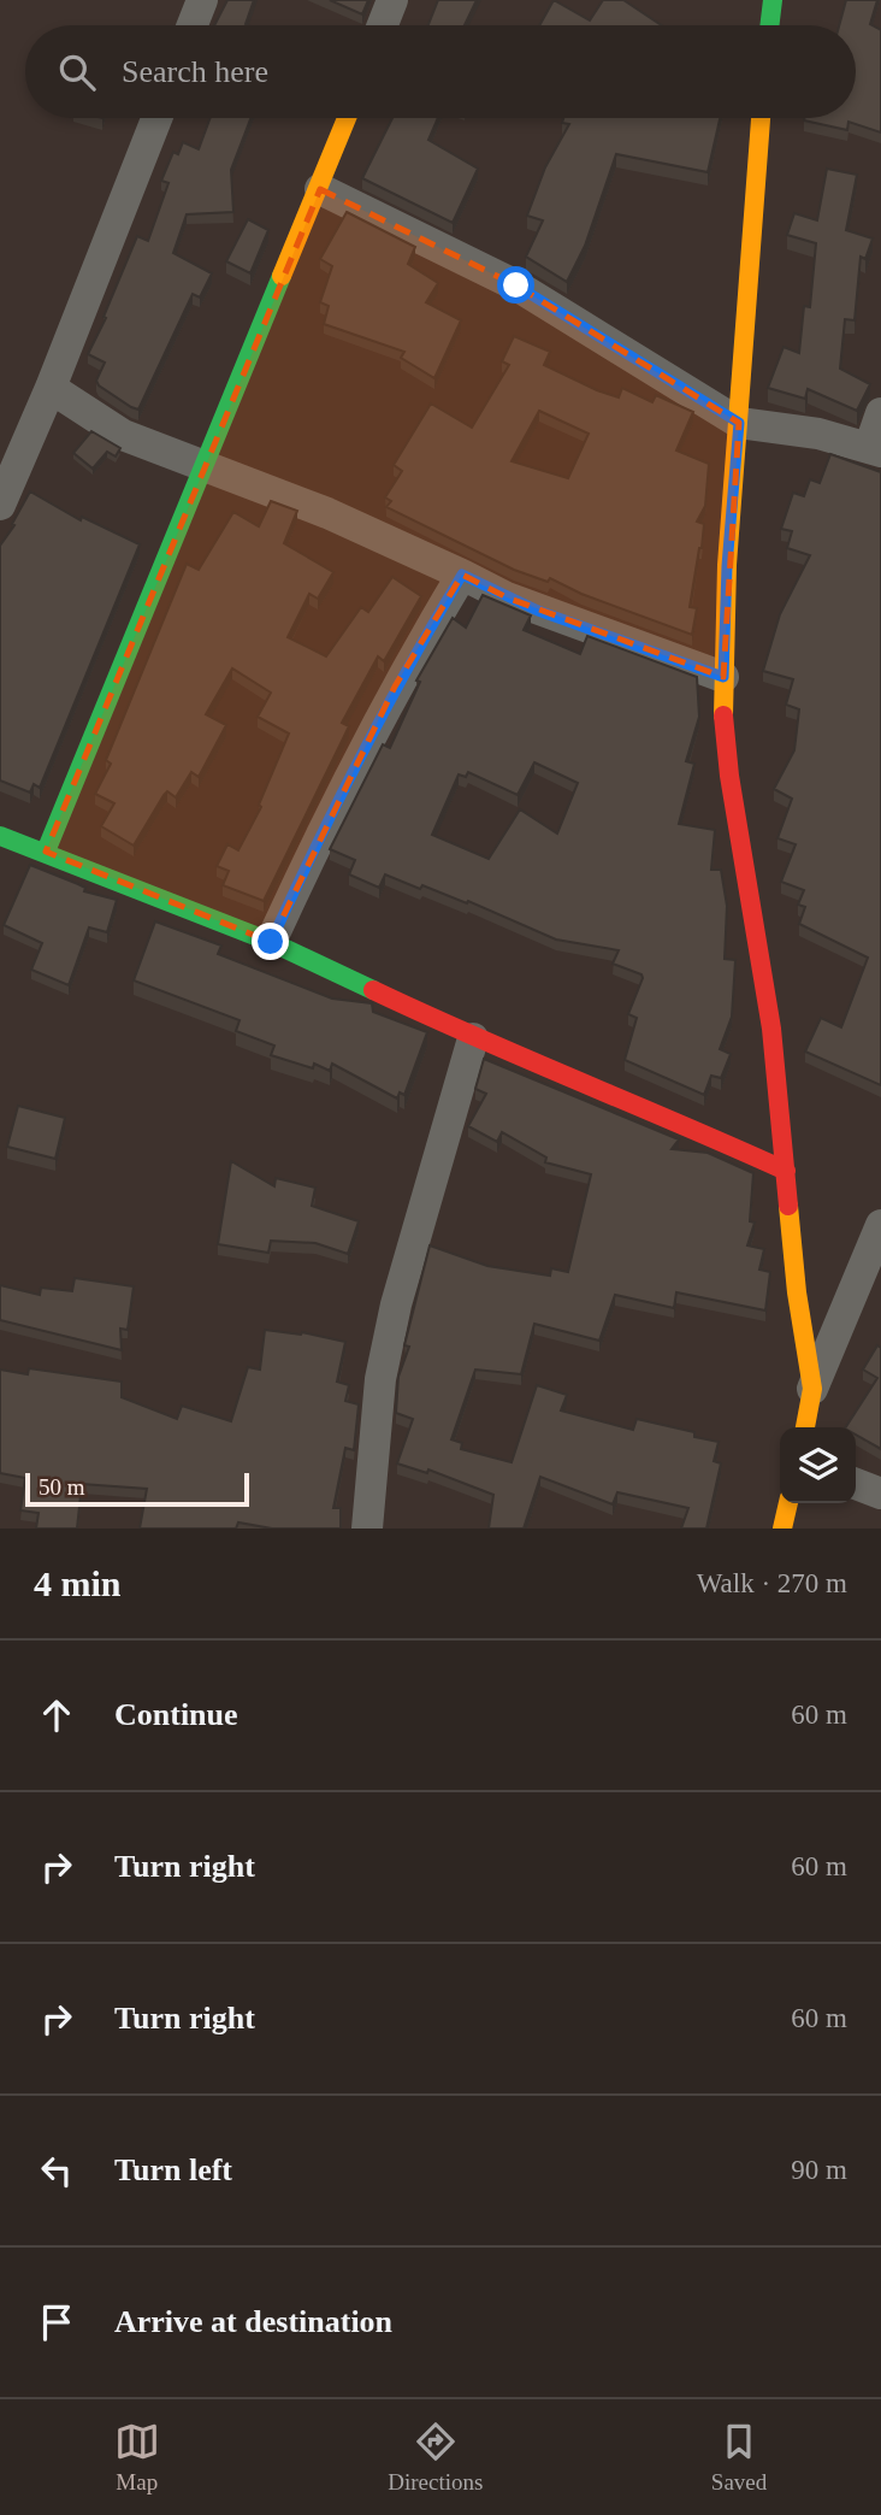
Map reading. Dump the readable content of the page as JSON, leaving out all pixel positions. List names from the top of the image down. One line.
{"scale_bar":"50 m","page":{"search":"Search here","scale":"50 m","heading":["4 min","Walk · 270 m"],"list":[["Continue","60 m"],["Turn right","60 m"],["Turn right","60 m"],["Turn left","90 m"],"Arrive at destination"],"nav":["Map","Directions","Saved"]}}
